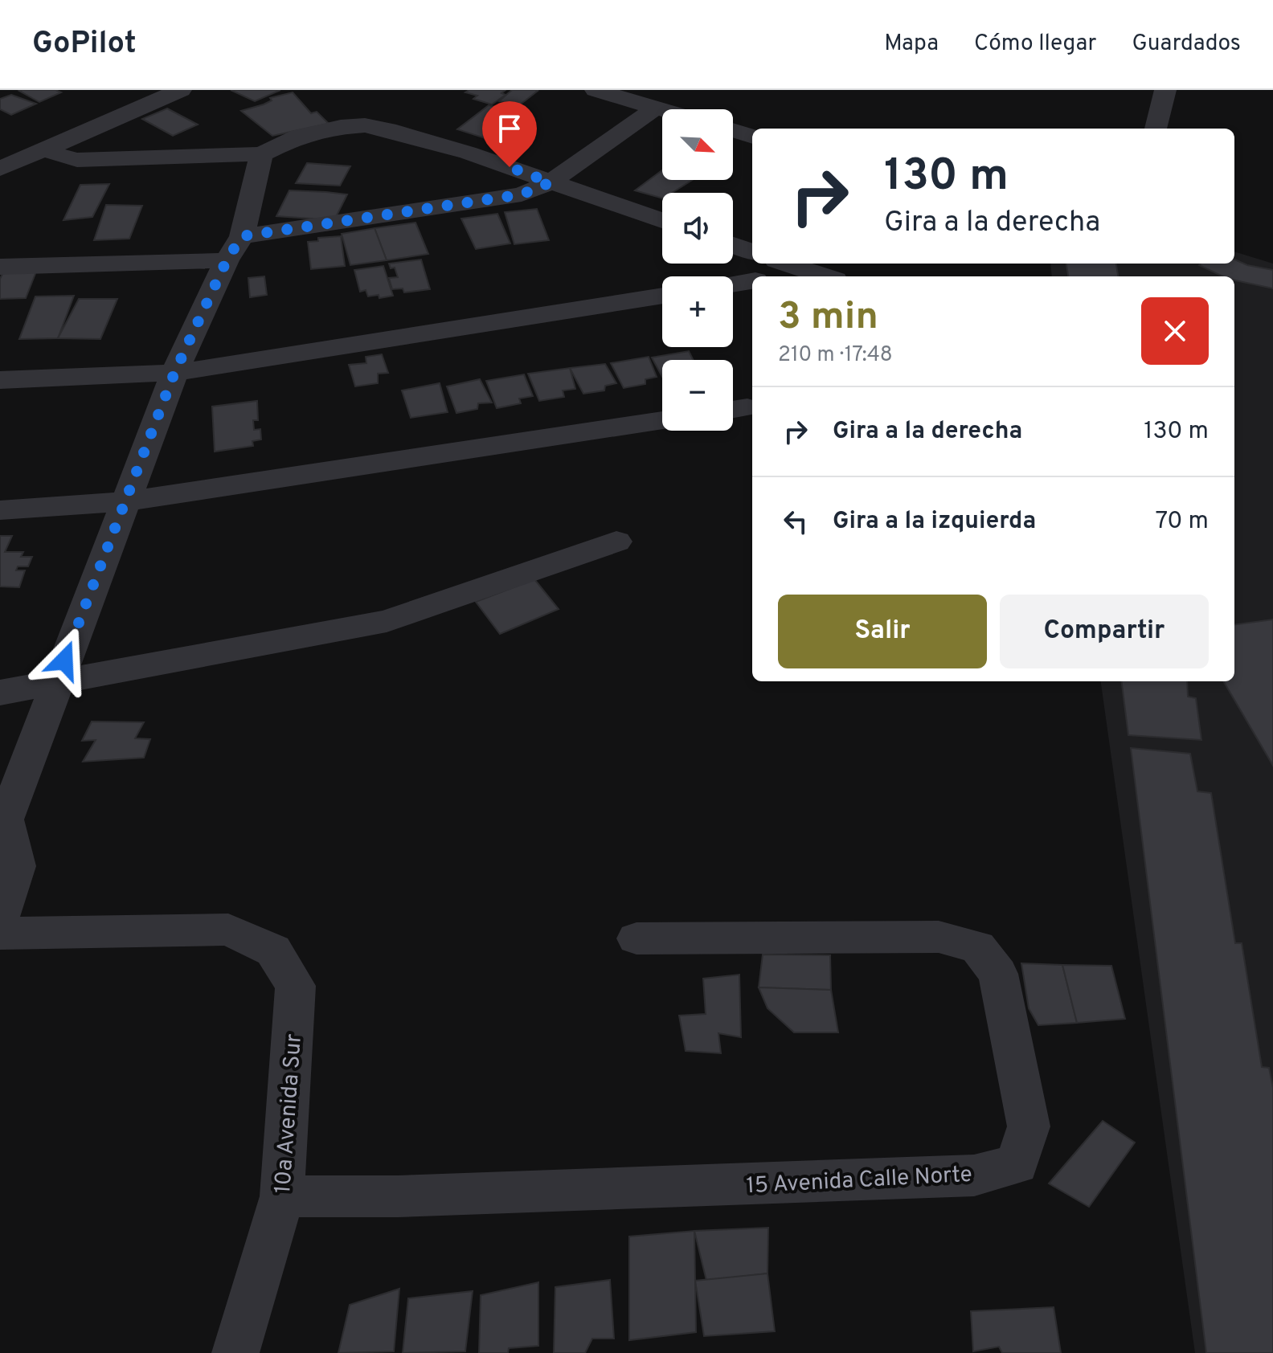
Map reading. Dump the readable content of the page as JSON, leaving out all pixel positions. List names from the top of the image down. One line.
{"streets":{"street":["10a Avenida Sur","15 Avenida Calle Norte"]},"crossings":[["10a Avenida Sur","15 Avenida Calle Norte"]],"north":"bottom right","page":{"header":"GoPilot","nav":["Mapa","Cómo llegar","Guardados"],"map_buttons":["+","−"],"turn":["130 m","Gira a la derecha"],"heading":["3 min","210 m · 17:48"],"list":[{"name":"Gira a la derecha","value":"130 m"},{"name":"Gira a la izquierda","value":"70 m"}],"buttons":["Salir","Compartir"]}}
